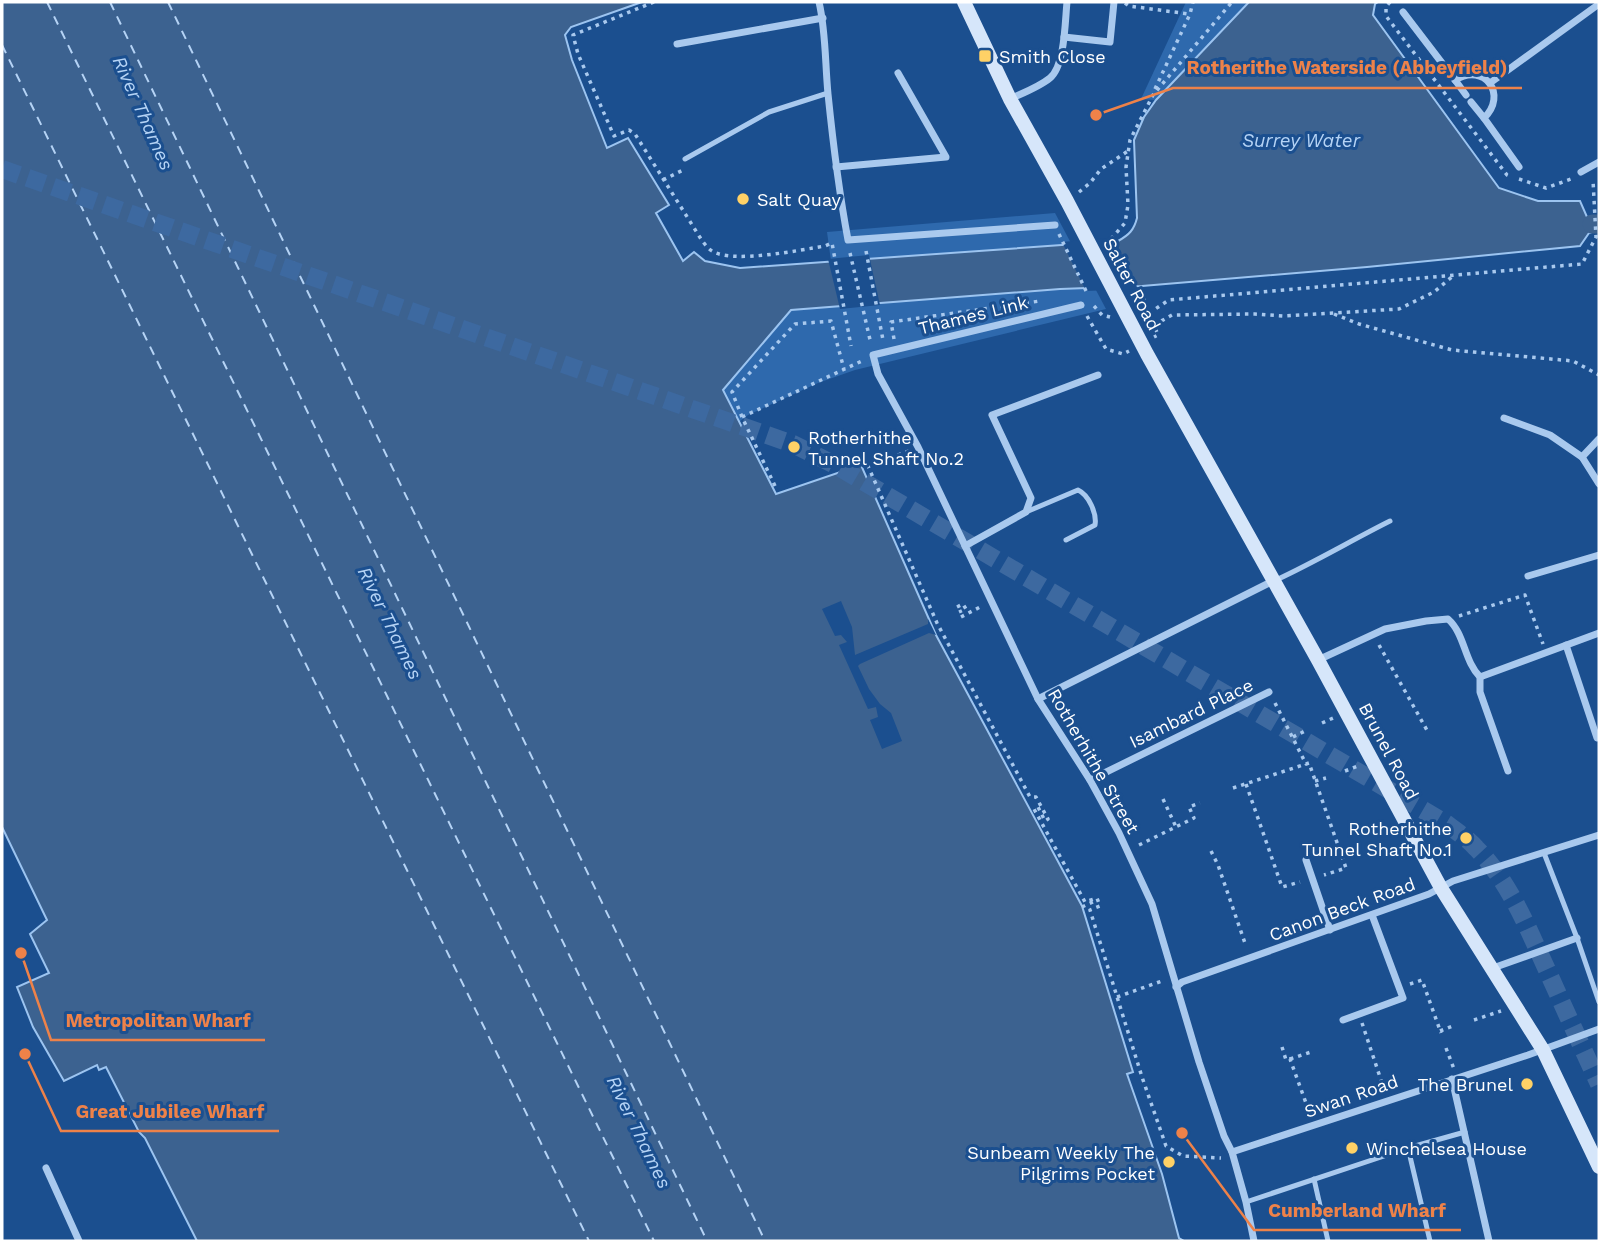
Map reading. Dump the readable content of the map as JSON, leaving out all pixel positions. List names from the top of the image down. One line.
{"streets":{"main road":["Salter Road","Brunel Road"],"street":["Thames Link","Isambard Place","Rotherhithe Street","Canon Beck Road","Swan Road"]},"crossings":[["Salter Road","Brunel Road"],["Thames Link","Rotherhithe Street"],["Isambard Place","Rotherhithe Street"],["Brunel Road","Canon Beck Road"],["Brunel Road","Swan Road"],["Rotherhithe Street","Canon Beck Road"],["Rotherhithe Street","Swan Road"]],"water":["River Thames","Surrey Water"],"places":{"transit":["Smith Close"],"other":["Rotherithe Waterside (Abbeyfield)","Salt Quay","Rotherhithe Tunnel Shaft No.2","Rotherhithe Tunnel Shaft No.1","Metropolitan Wharf","Great Jubilee Wharf","The Brunel","Cumberland Wharf","Winchelsea House","Sunbeam Weekly The Pilgrims Pocket"]}}
